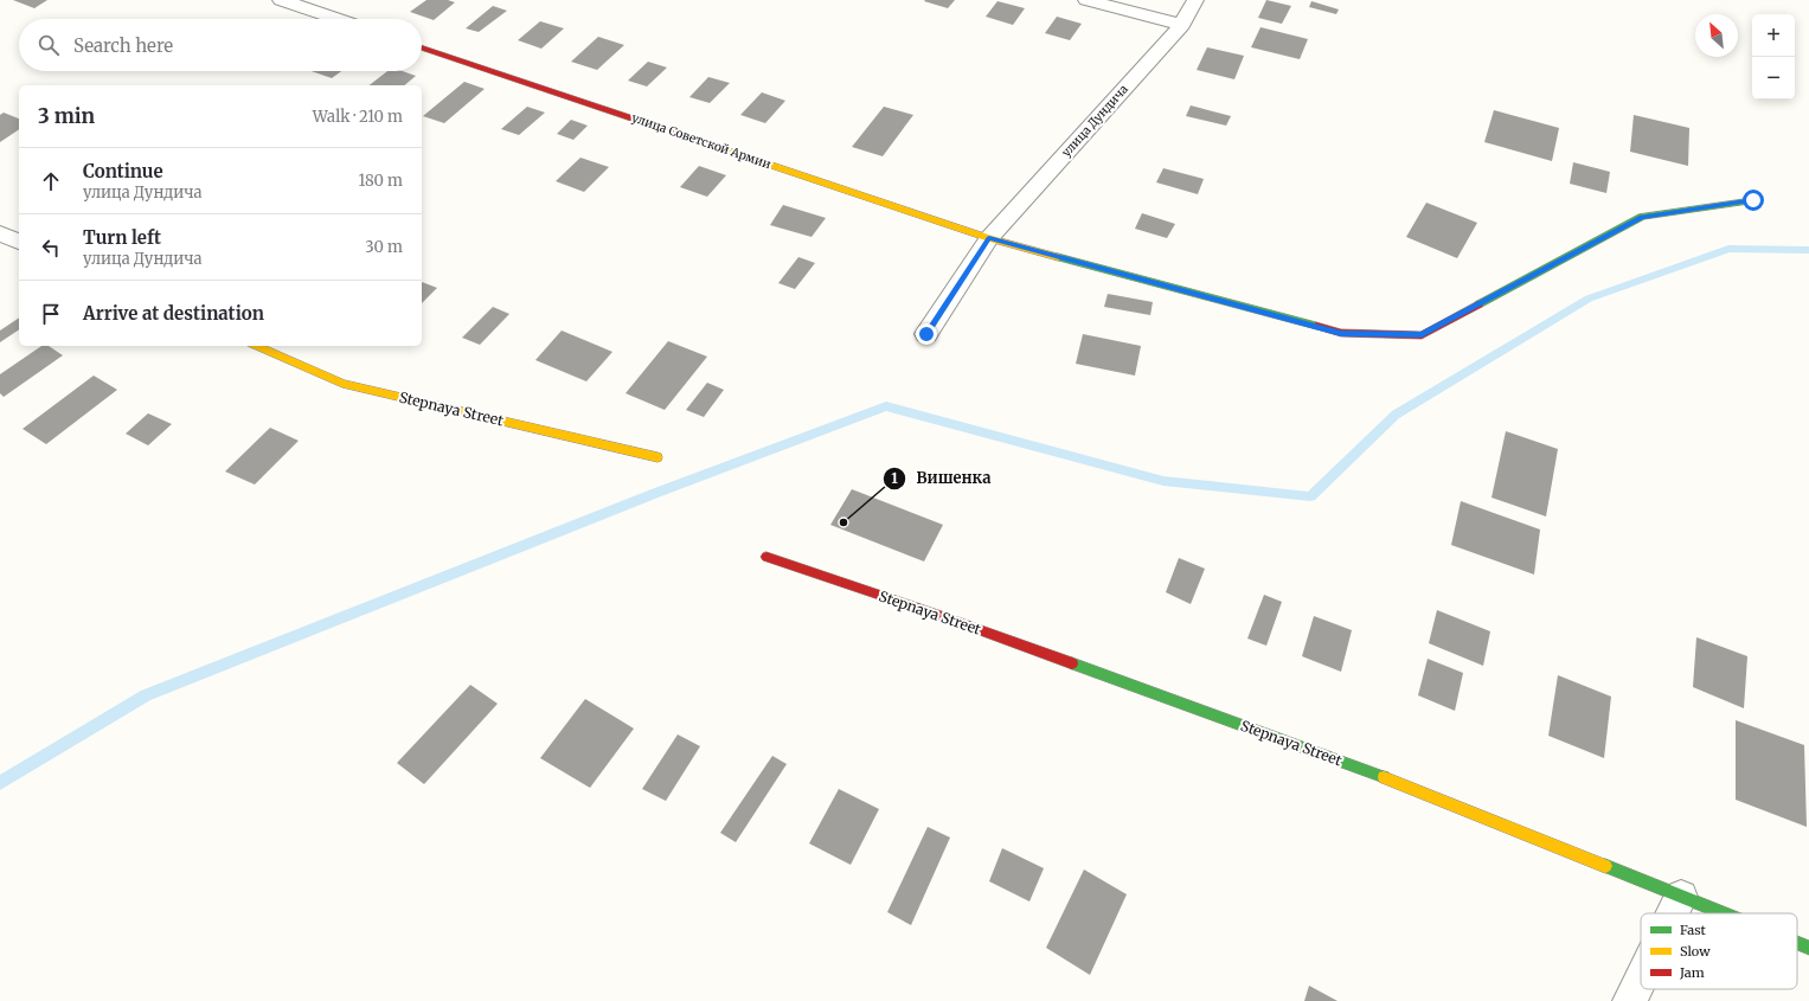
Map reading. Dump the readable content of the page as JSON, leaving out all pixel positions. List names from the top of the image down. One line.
{"streets":{"street":["улица Дундича","улица Советской Армии","Stepnaya Street"]},"crossings":[["улица Дундича","улица Советской Армии"]],"places":["Вишенка"],"legend":["Fast","Slow","Jam"],"north":"top left","page":{"map_buttons":["+","−"],"search":"Search here","heading":["3 min","Walk · 210 m"],"list":[["Continue","улица Дундича","180 m"],["Turn left","улица Дундича","30 m"],"Arrive at destination"]}}
